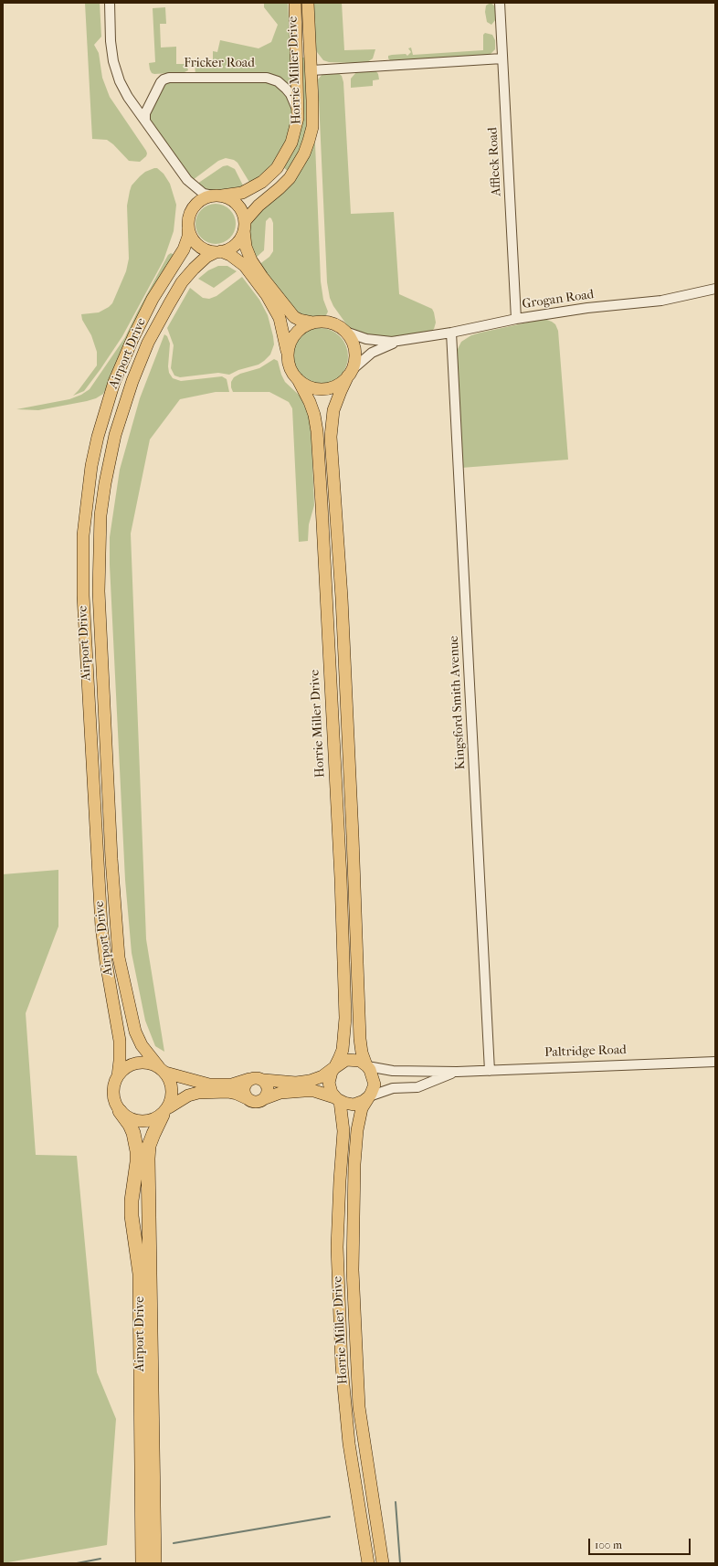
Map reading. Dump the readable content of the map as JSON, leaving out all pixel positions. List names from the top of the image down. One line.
{"streets":{"highway":["Airport Drive"],"main road":["Horrie Miller Drive"],"street":["Fricker Road","Affleck Road","Grogan Road","Kingsford Smith Avenue","Paltridge Road"]},"crossings":[["Fricker Road","Horrie Miller Drive"],["Horrie Miller Drive","Grogan Road"],["Horrie Miller Drive","Airport Drive"],["Horrie Miller Drive","Paltridge Road"],["Affleck Road","Grogan Road"],["Grogan Road","Kingsford Smith Avenue"],["Kingsford Smith Avenue","Paltridge Road"]],"scale_bar":"100 m"}
